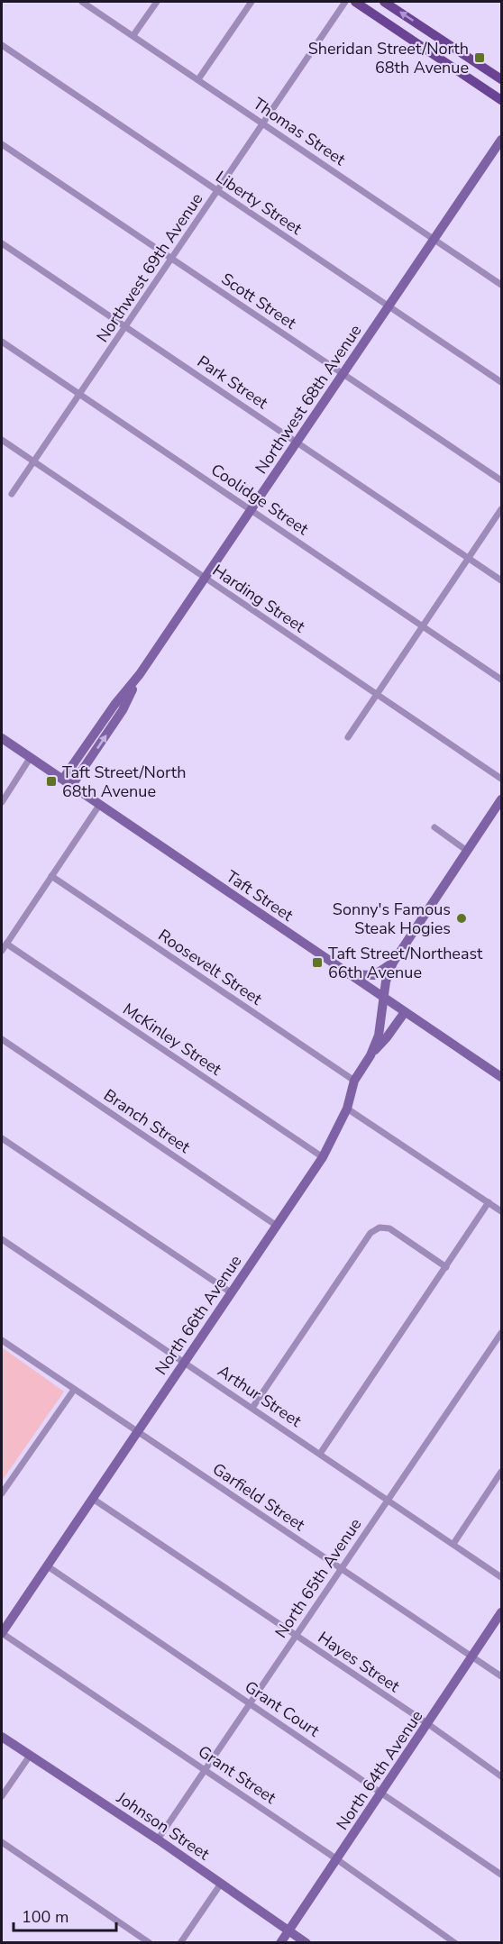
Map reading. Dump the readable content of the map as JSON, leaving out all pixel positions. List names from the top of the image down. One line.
{"streets":{"street":["Thomas Street","Liberty Street","Northwest 69th Avenue","Scott Street","Park Street","Northwest 68th Avenue","Coolidge Street","Harding Street","Taft Street","Roosevelt Street","McKinley Street","Branch Street","North 66th Avenue","Arthur Street","Garfield Street","North 65th Avenue","Hayes Street","Grant Court","North 64th Avenue","Grant Street","Johnson Street"]},"crossings":[["Thomas Street","Northwest 69th Avenue"],["Thomas Street","Northwest 68th Avenue"],["Liberty Street","Northwest 69th Avenue"],["Liberty Street","Northwest 68th Avenue"],["Northwest 69th Avenue","Scott Street"],["Northwest 69th Avenue","Park Street"],["Northwest 69th Avenue","Coolidge Street"],["Northwest 69th Avenue","Harding Street"],["Scott Street","Northwest 68th Avenue"],["Park Street","Northwest 68th Avenue"],["Northwest 68th Avenue","Coolidge Street"],["Northwest 68th Avenue","Harding Street"],["Northwest 68th Avenue","Taft Street"],["Taft Street","North 66th Avenue"],["Roosevelt Street","North 66th Avenue"],["McKinley Street","North 66th Avenue"],["Branch Street","North 66th Avenue"],["North 66th Avenue","Arthur Street"],["North 66th Avenue","Garfield Street"],["North 66th Avenue","Hayes Street"],["North 66th Avenue","Grant Court"],["North 66th Avenue","Grant Street"],["Arthur Street","North 65th Avenue"],["Garfield Street","North 65th Avenue"],["Garfield Street","North 64th Avenue"],["North 65th Avenue","Hayes Street"],["North 65th Avenue","Grant Court"],["North 65th Avenue","Grant Street"],["North 65th Avenue","Johnson Street"],["Hayes Street","North 64th Avenue"],["Grant Court","North 64th Avenue"],["North 64th Avenue","Grant Street"],["North 64th Avenue","Johnson Street"]],"places":{"transit":["Sheridan Street/North 68th Avenue","Taft Street/North 68th Avenue","Taft Street/Northeast 66th Avenue"],"other":["Sonny's Famous Steak Hogies"]},"scale_bar":"100 m"}
